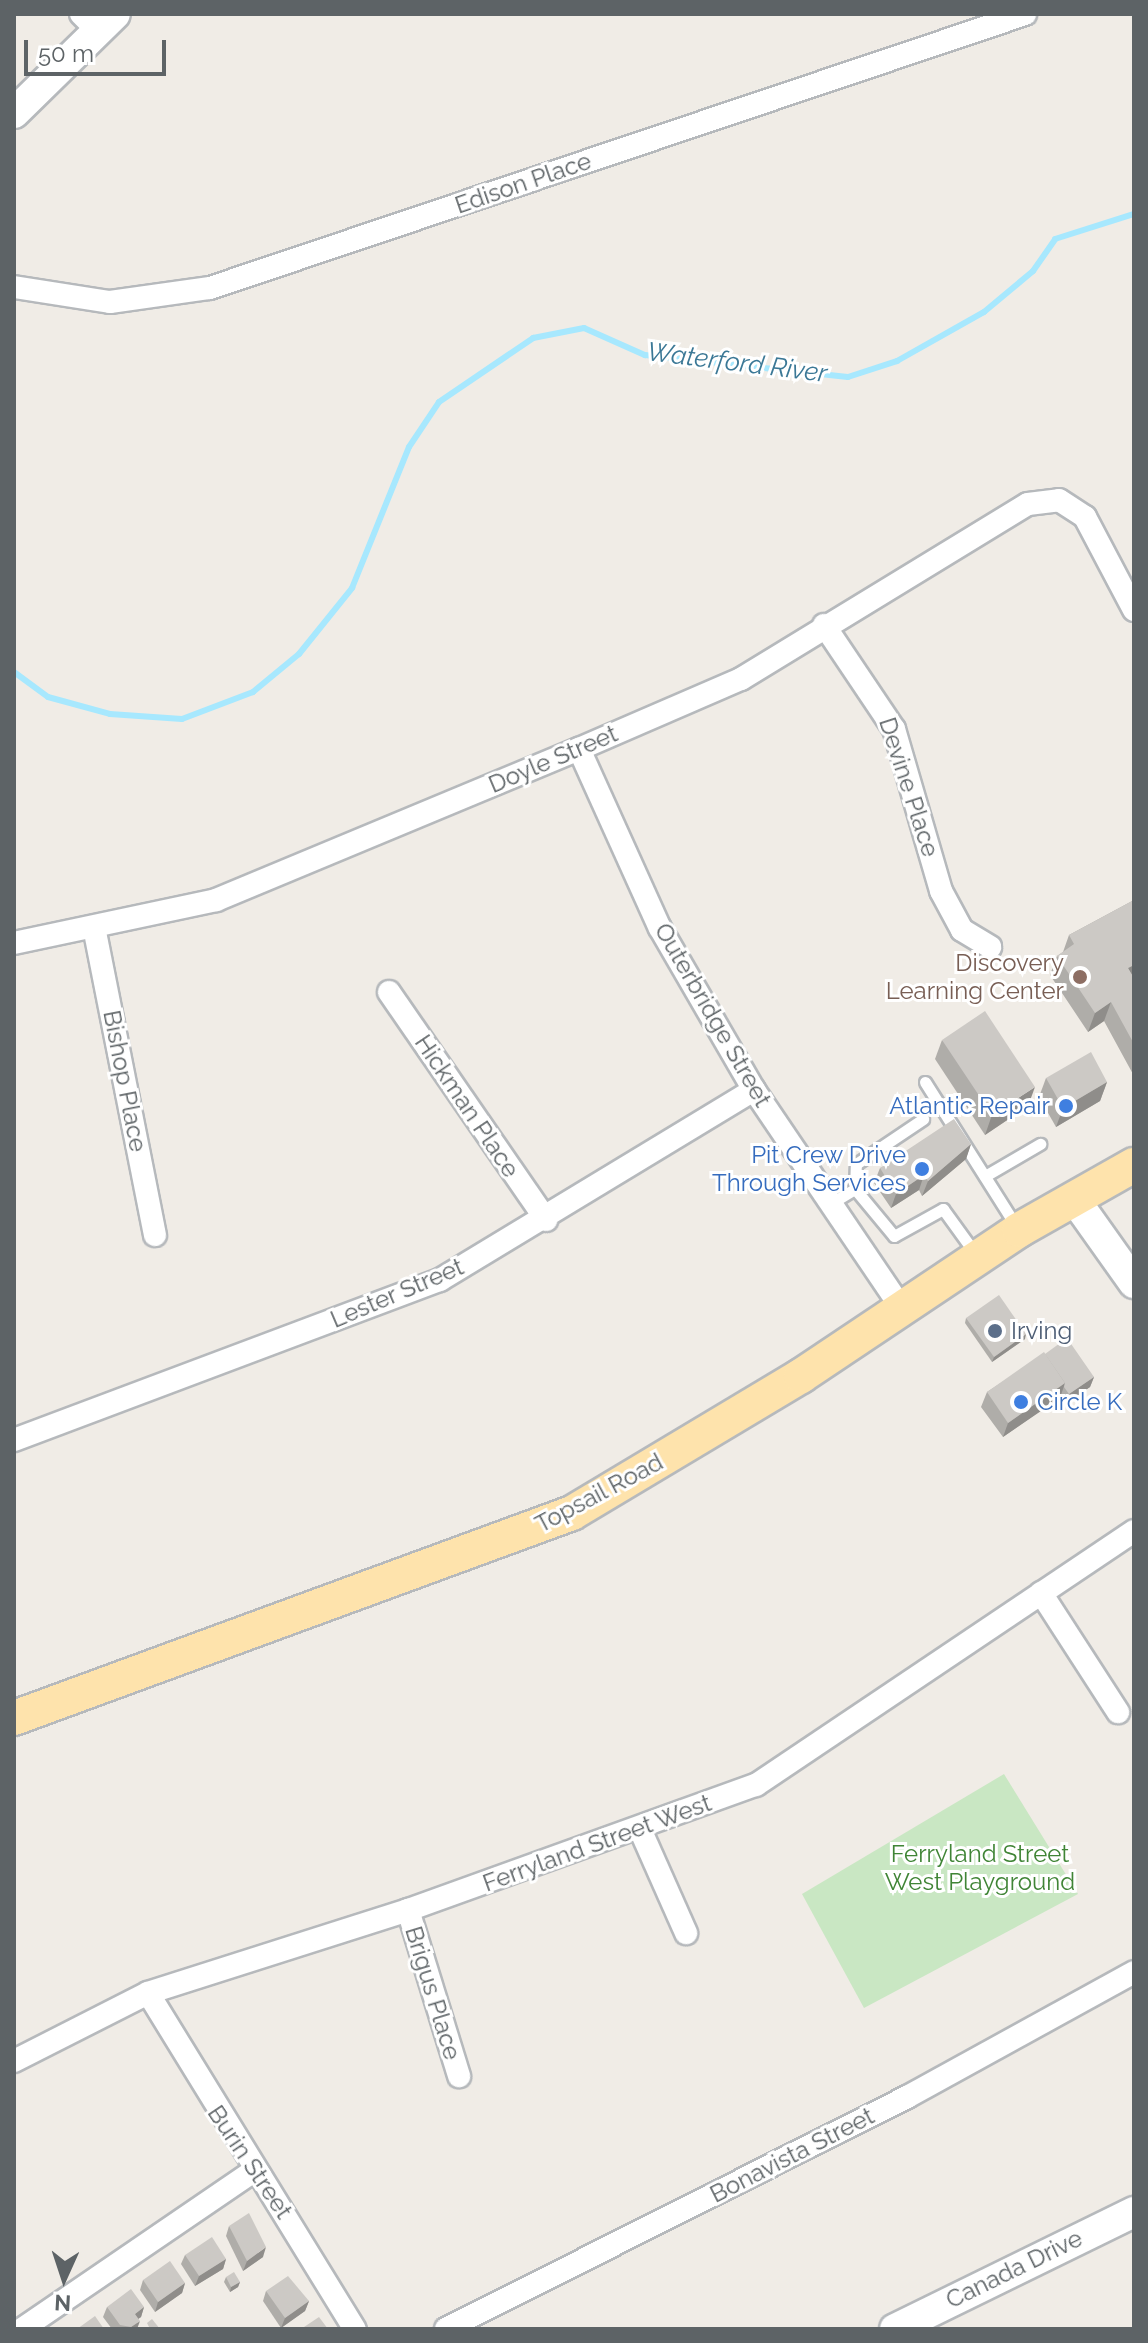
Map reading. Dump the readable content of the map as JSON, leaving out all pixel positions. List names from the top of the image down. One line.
{"streets":{"main road":["Topsail Road"],"street":["Edison Place","Doyle Street","Devine Place","Outerbridge Street","Bishop Place","Hickman Place","Lester Street","Ferryland Street West","Brigus Place","Bonavista Street","Burin Street","Canada Drive"]},"crossings":[["Doyle Street","Devine Place"],["Doyle Street","Outerbridge Street"],["Doyle Street","Bishop Place"],["Outerbridge Street","Lester Street"],["Outerbridge Street","Topsail Road"],["Hickman Place","Lester Street"],["Ferryland Street West","Brigus Place"],["Ferryland Street West","Burin Street"]],"water":["Waterford River"],"parks":["Ferryland Street West Playground"],"places":["Discovery Learning Center","Atlantic Repair","Pit Crew Drive Through Services","Irving","Circle K"],"scale_bar":"50 m","north":"bottom"}
